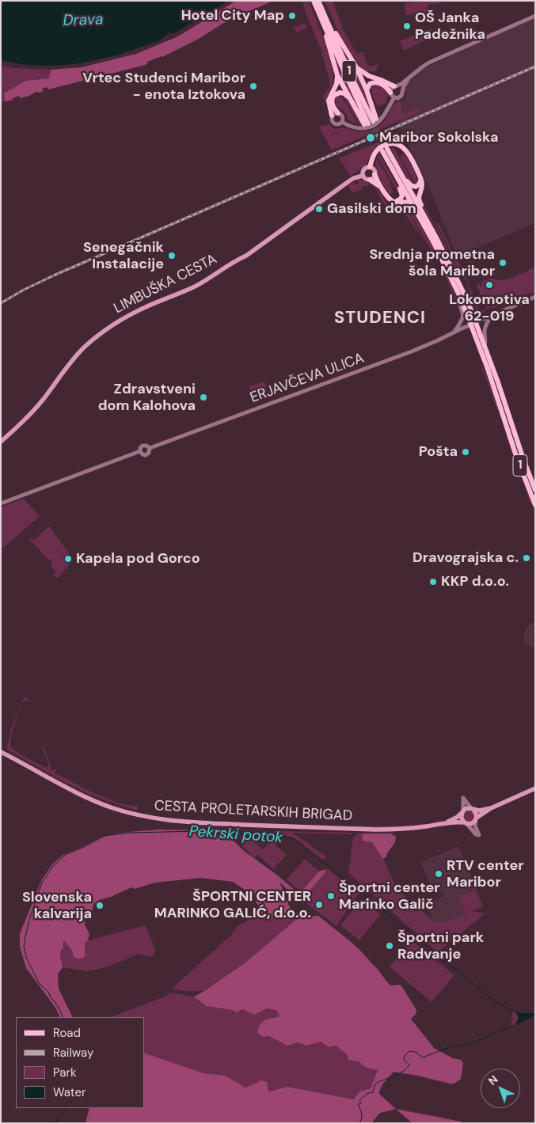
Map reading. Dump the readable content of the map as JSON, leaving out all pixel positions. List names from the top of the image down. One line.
{"streets":{"main road":["1","LIMBUŠKA CESTA","CESTA PROLETARSKIH BRIGAD"],"street":["ERJAVČEVA ULICA"]},"crossings":[["1","LIMBUŠKA CESTA"],["1","ERJAVČEVA ULICA"]],"districts":["STUDENCI"],"water":["Drava","Pekrski potok"],"places":["Hotel City Map","OŠ Janka Padežnika","Vrtec Studenci Maribor - enota Iztokova","Maribor Sokolska","Gasilski dom","Senegačnik Instalacije","Srednja prometna šola Maribor","Lokomotiva 62-019","Zdravstveni dom Kalohova","Pošta","Dravograjska c.","Kapela pod Gorco","KKP d.o.o.","RTV center Maribor","Športni center Marinko Galič","ŠPORTNI CENTER MARINKO GALIĆ, d.o.o.","Slovenska kalvarija","Športni park Radvanje"],"legend":["Road","Railway","Park","Water"],"north":"top left"}
